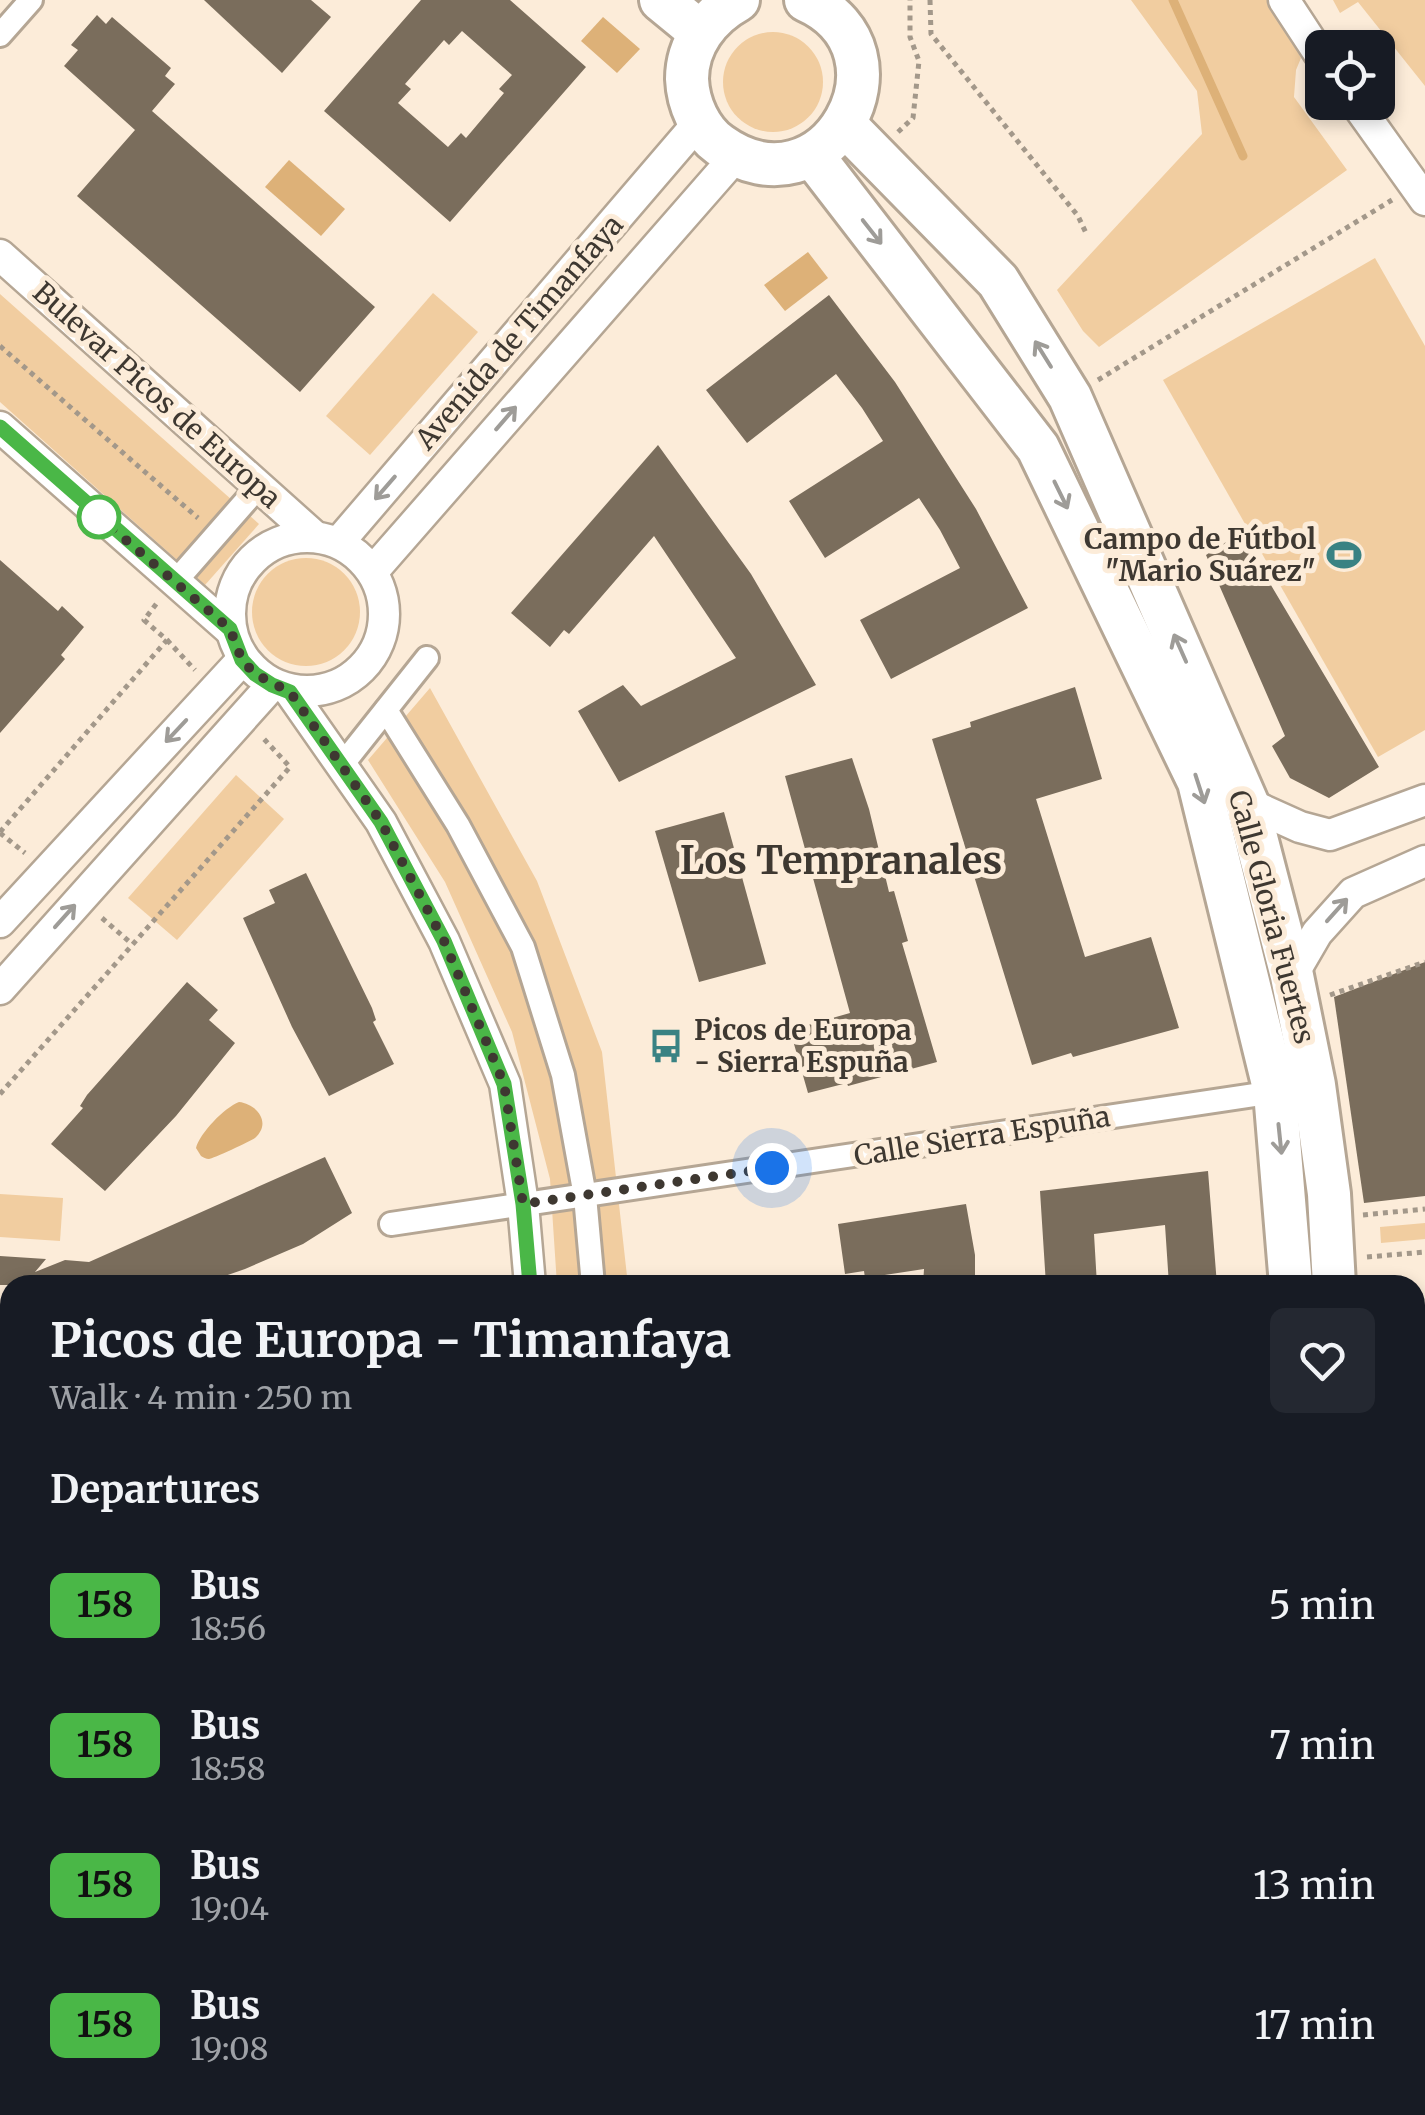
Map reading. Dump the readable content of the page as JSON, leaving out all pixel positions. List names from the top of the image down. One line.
{"streets":{"main road":["Calle Gloria Fuertes"],"street":["Avenida de Timanfaya","Bulevar Picos de Europa","Calle Sierra Espuña"]},"crossings":[["Avenida de Timanfaya","Bulevar Picos de Europa"],["Calle Gloria Fuertes","Calle Sierra Espuña"]],"districts":["Los Tempranales"],"places":{"sports":["Campo de Fútbol \"Mario Suárez\""],"bus stop":["Picos de Europa - Sierra Espuña"]},"lines":["bus line 158"],"page":{"heading":[["Picos de Europa - Timanfaya","Walk · 4 min · 250 m"],"Departures"],"list":[{"mark":"158","name":"Bus","note":"18:56","value":"5 min"},{"mark":"158","name":"Bus","note":"18:58","value":"7 min"},{"mark":"158","name":"Bus","note":"19:04","value":"13 min"},{"mark":"158","name":"Bus","note":"19:08","value":"17 min"}]}}
